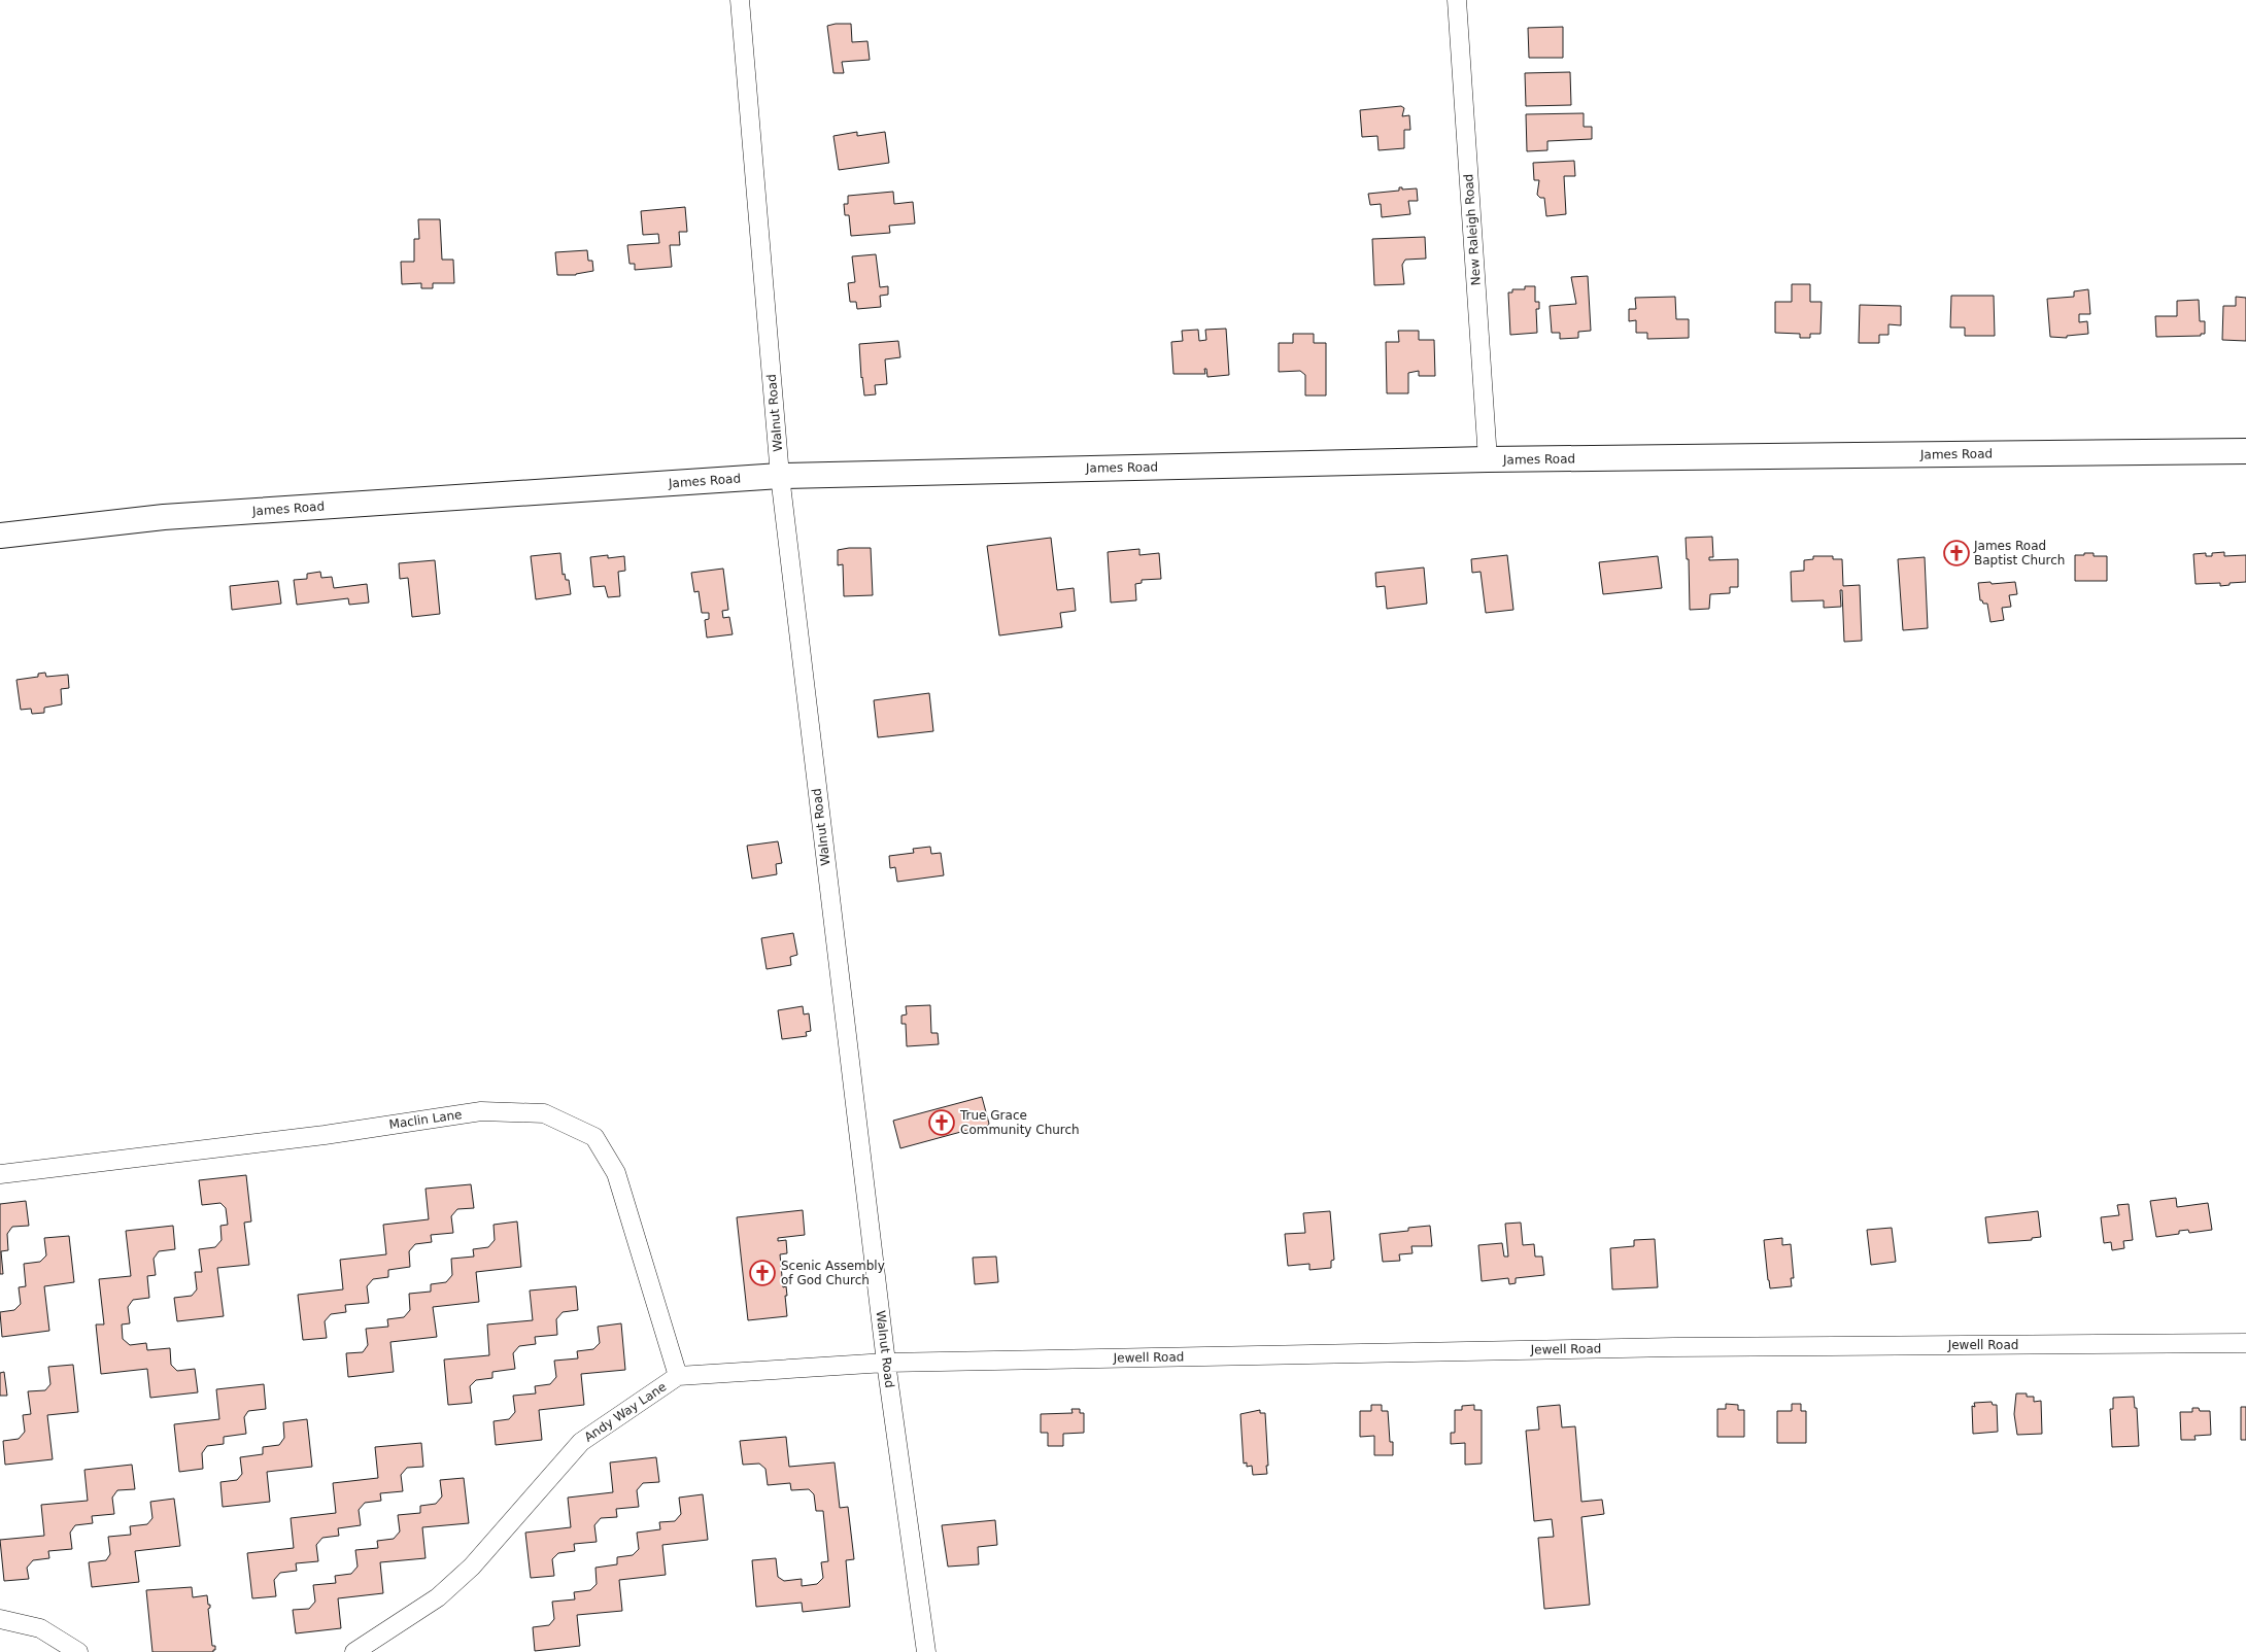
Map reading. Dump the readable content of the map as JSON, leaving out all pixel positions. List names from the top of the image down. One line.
{"streets":{"main road":["James Road"],"street":["New Raleigh Road","Walnut Road","Maclin Lane","Jewell Road","Andy Way Lane"]},"crossings":[["New Raleigh Road","James Road"],["Walnut Road","James Road"],["Walnut Road","Jewell Road"],["Walnut Road","Andy Way Lane"],["Maclin Lane","Andy Way Lane"],["Jewell Road","Andy Way Lane"]],"places":{"church":["James Road Baptist Church","True Grace Community Church","Scenic Assembly of God Church"]}}
